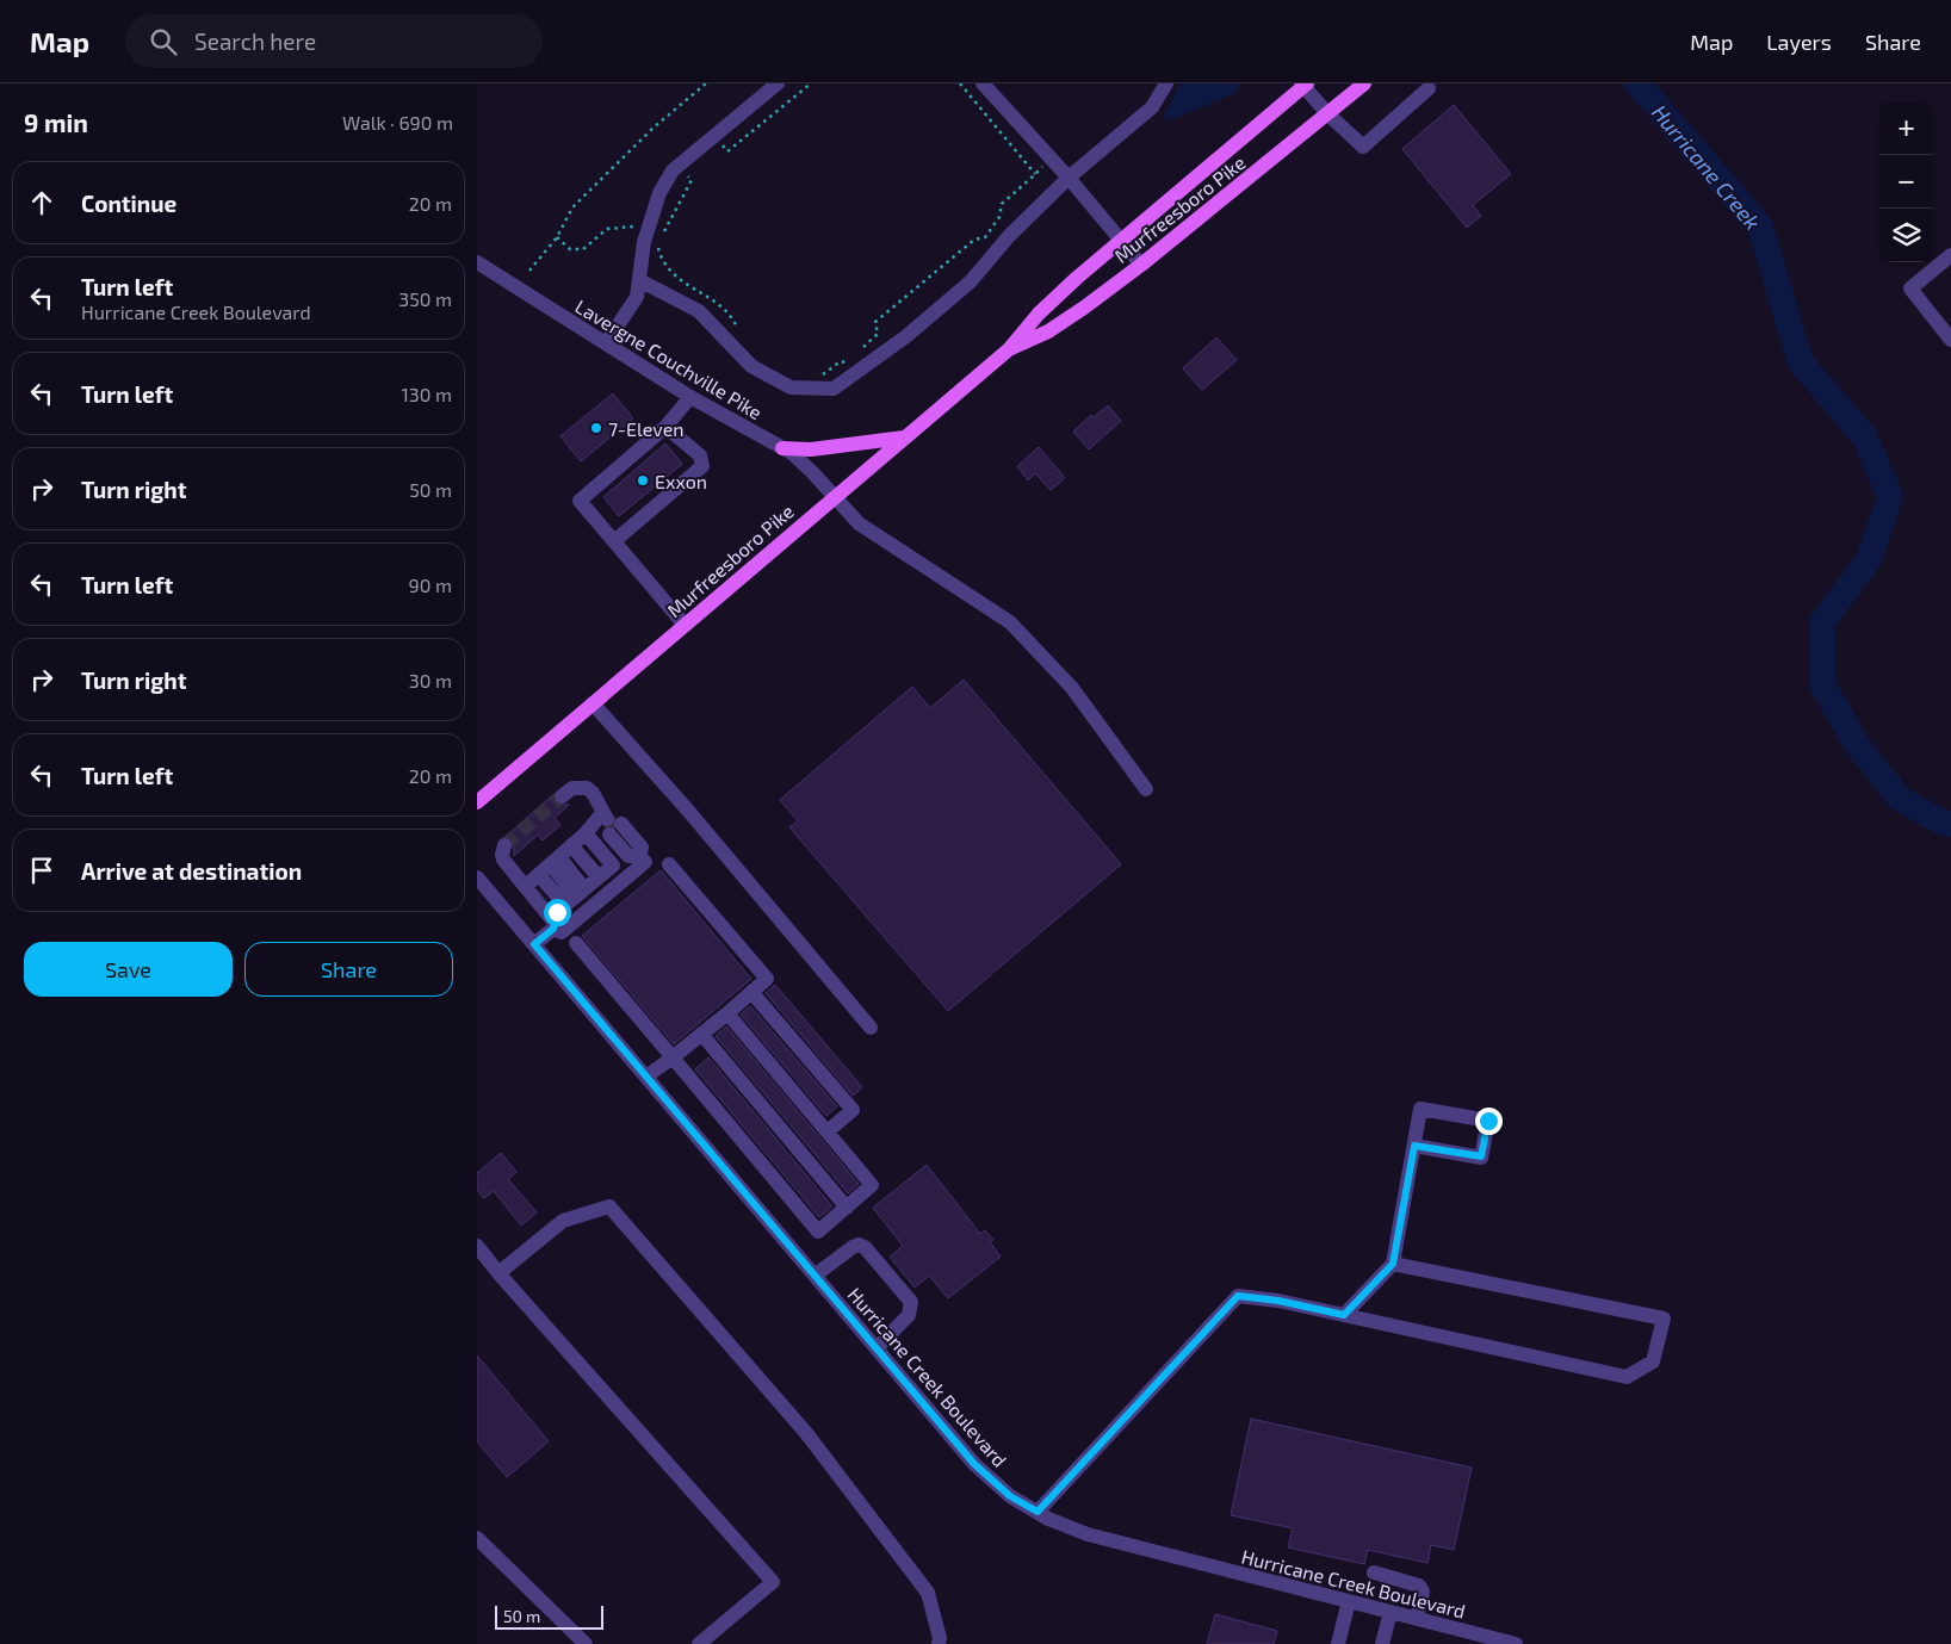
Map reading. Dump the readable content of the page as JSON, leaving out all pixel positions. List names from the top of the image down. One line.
{"streets":{"main road":["Murfreesboro Pike"],"street":["Lavergne Couchville Pike","Hurricane Creek Boulevard"]},"crossings":[["Murfreesboro Pike","Lavergne Couchville Pike"]],"water":["Hurricane Creek"],"places":["7-Eleven","Exxon"],"scale_bar":"50 m","page":{"header":"Map","search":"Search here","nav":["Map","Layers","Share"],"heading":["9 min","Walk · 690 m"],"map_buttons":["+","−"],"list":[["Continue","20 m"],["Turn left","Hurricane Creek Boulevard","350 m"],["Turn left","130 m"],["Turn right","50 m"],["Turn left","90 m"],["Turn right","30 m"],["Turn left","20 m"],"Arrive at destination"],"buttons":["Save","Share"],"scale":"50 m"}}
